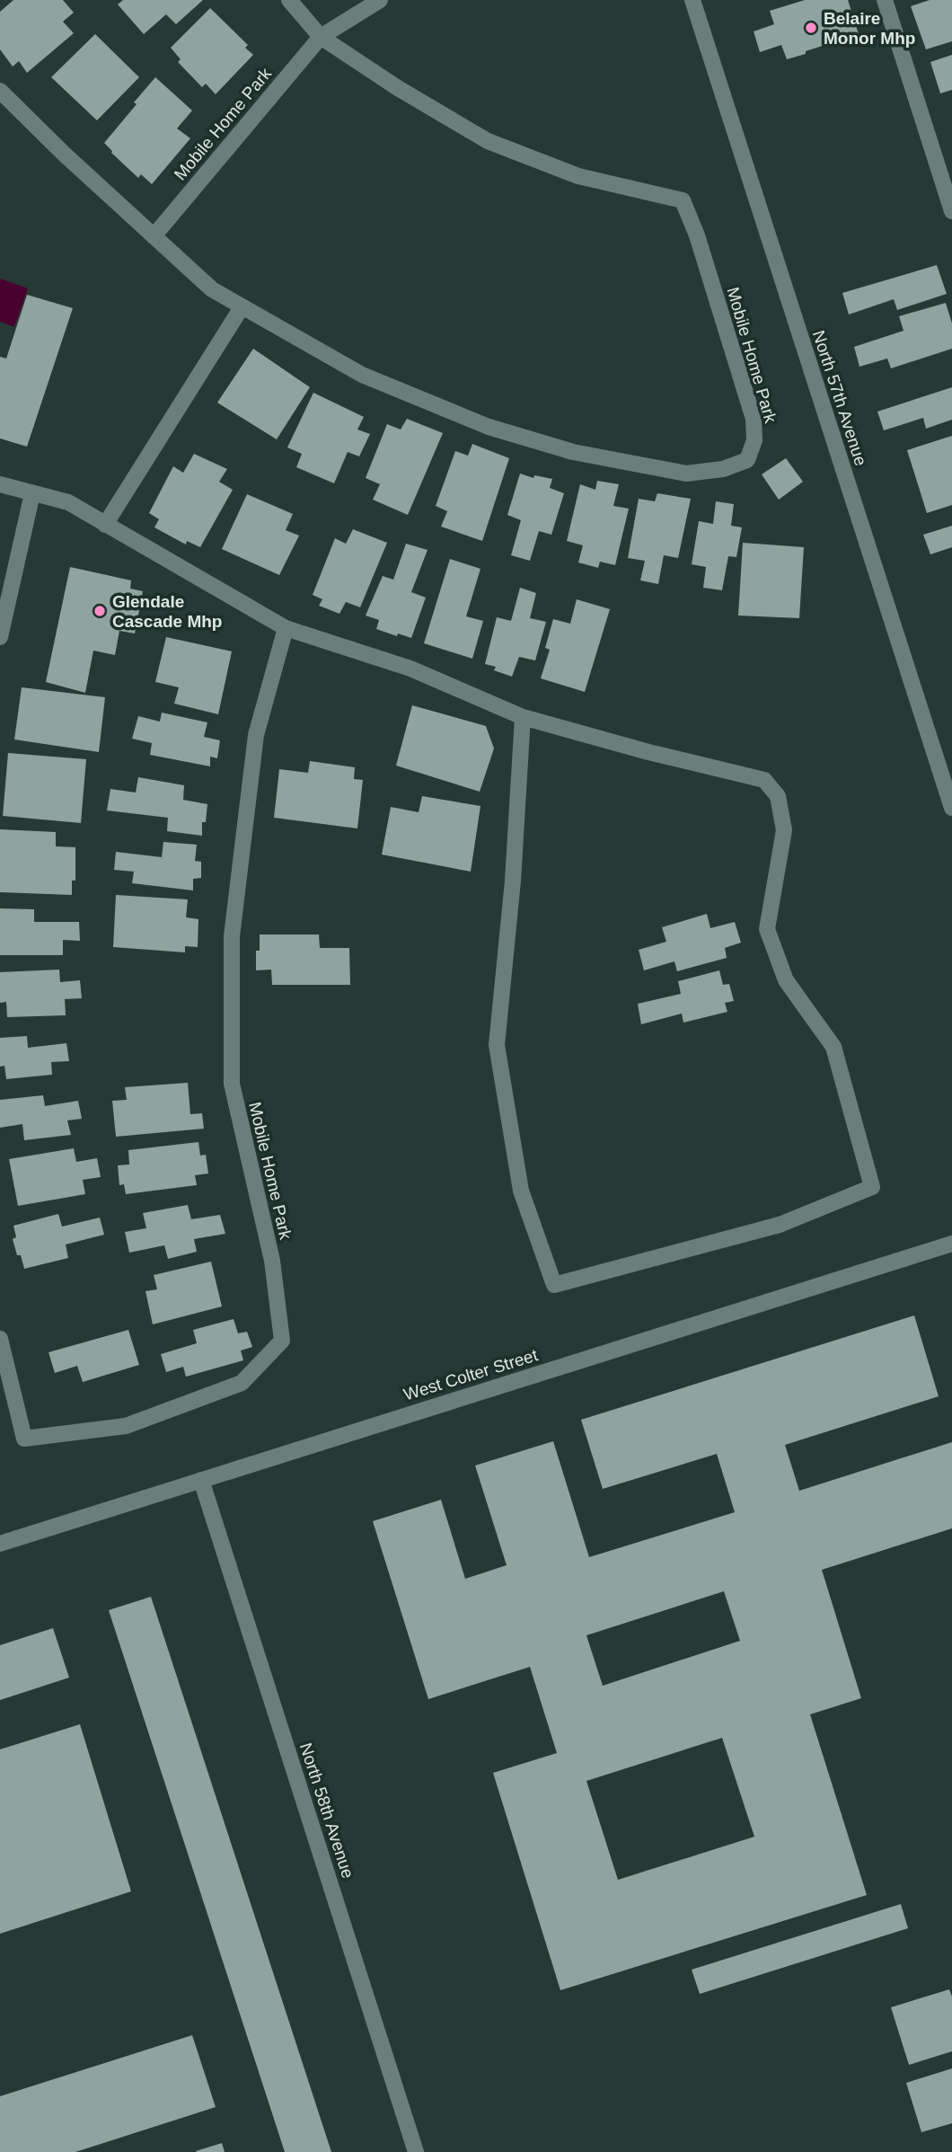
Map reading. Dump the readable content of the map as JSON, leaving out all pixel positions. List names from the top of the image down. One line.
{"streets":{"street":["Mobile Home Park","North 57th Avenue","West Colter Street","North 58th Avenue"]},"crossings":[["West Colter Street","North 58th Avenue"]],"places":["Belaire Monor Mhp","Glendale Cascade Mhp"]}
